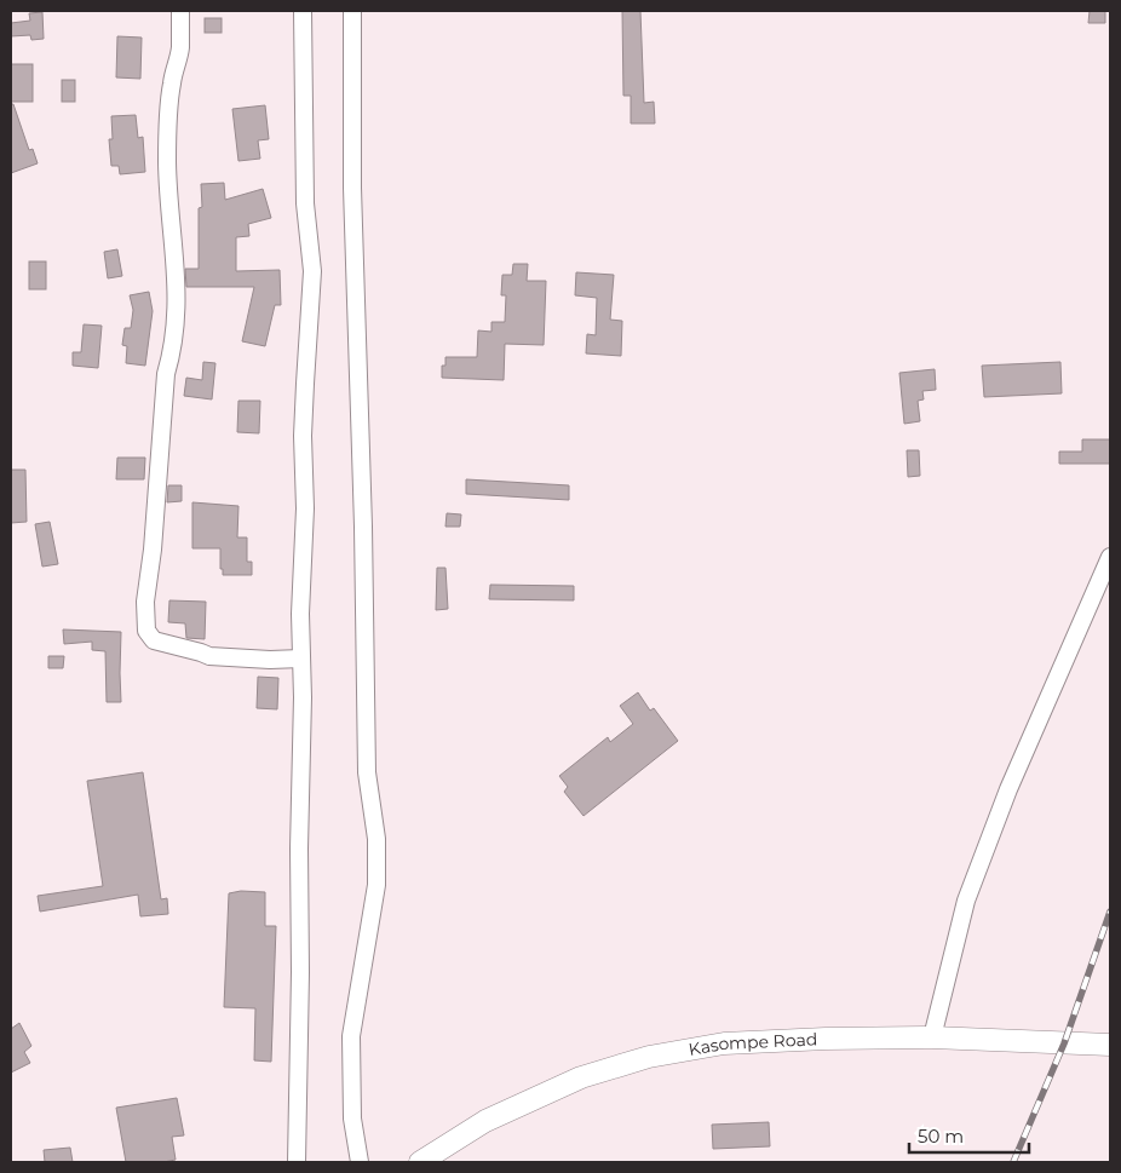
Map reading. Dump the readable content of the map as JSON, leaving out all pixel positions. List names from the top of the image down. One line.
{"streets":{"street":["Kasompe Road"]},"scale_bar":"50 m"}
